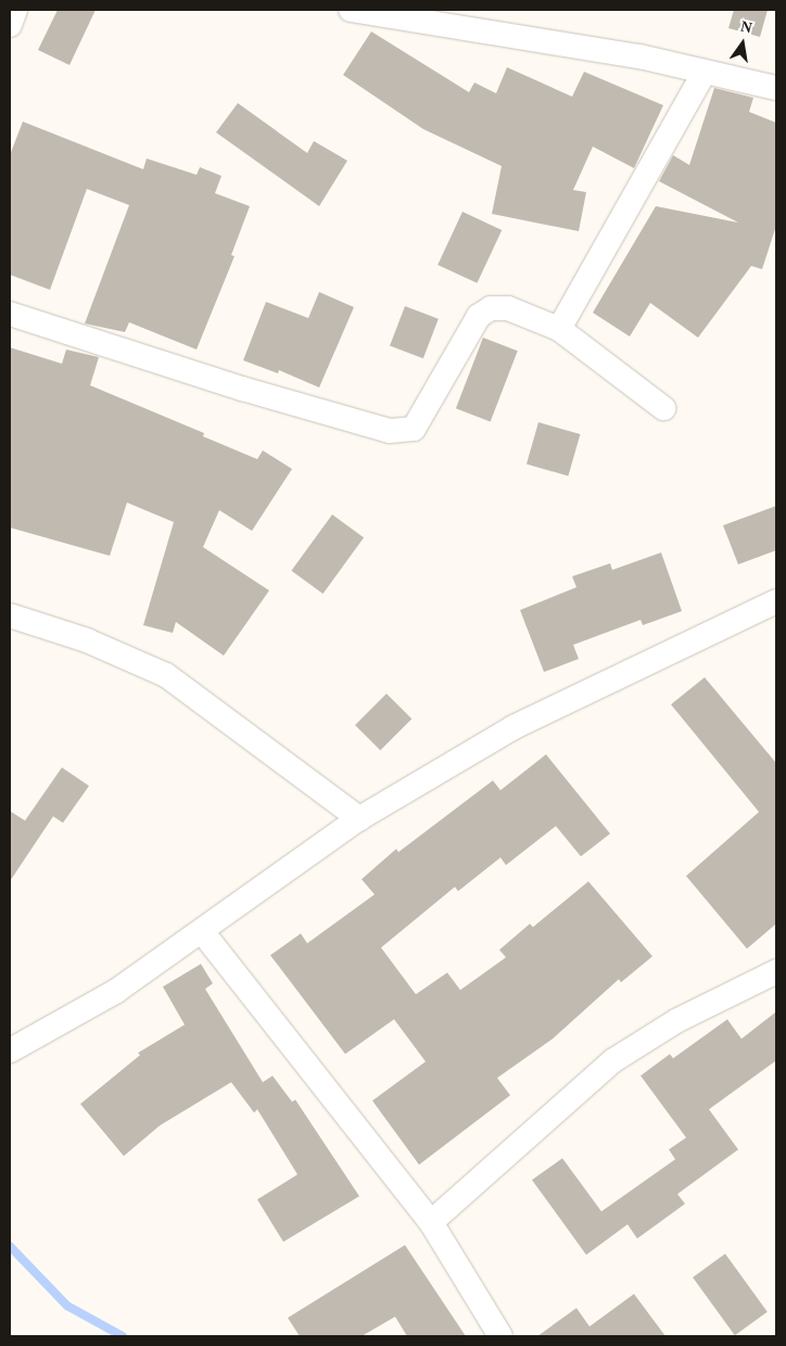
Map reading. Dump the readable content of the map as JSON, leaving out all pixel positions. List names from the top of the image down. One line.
{"north":"top"}
